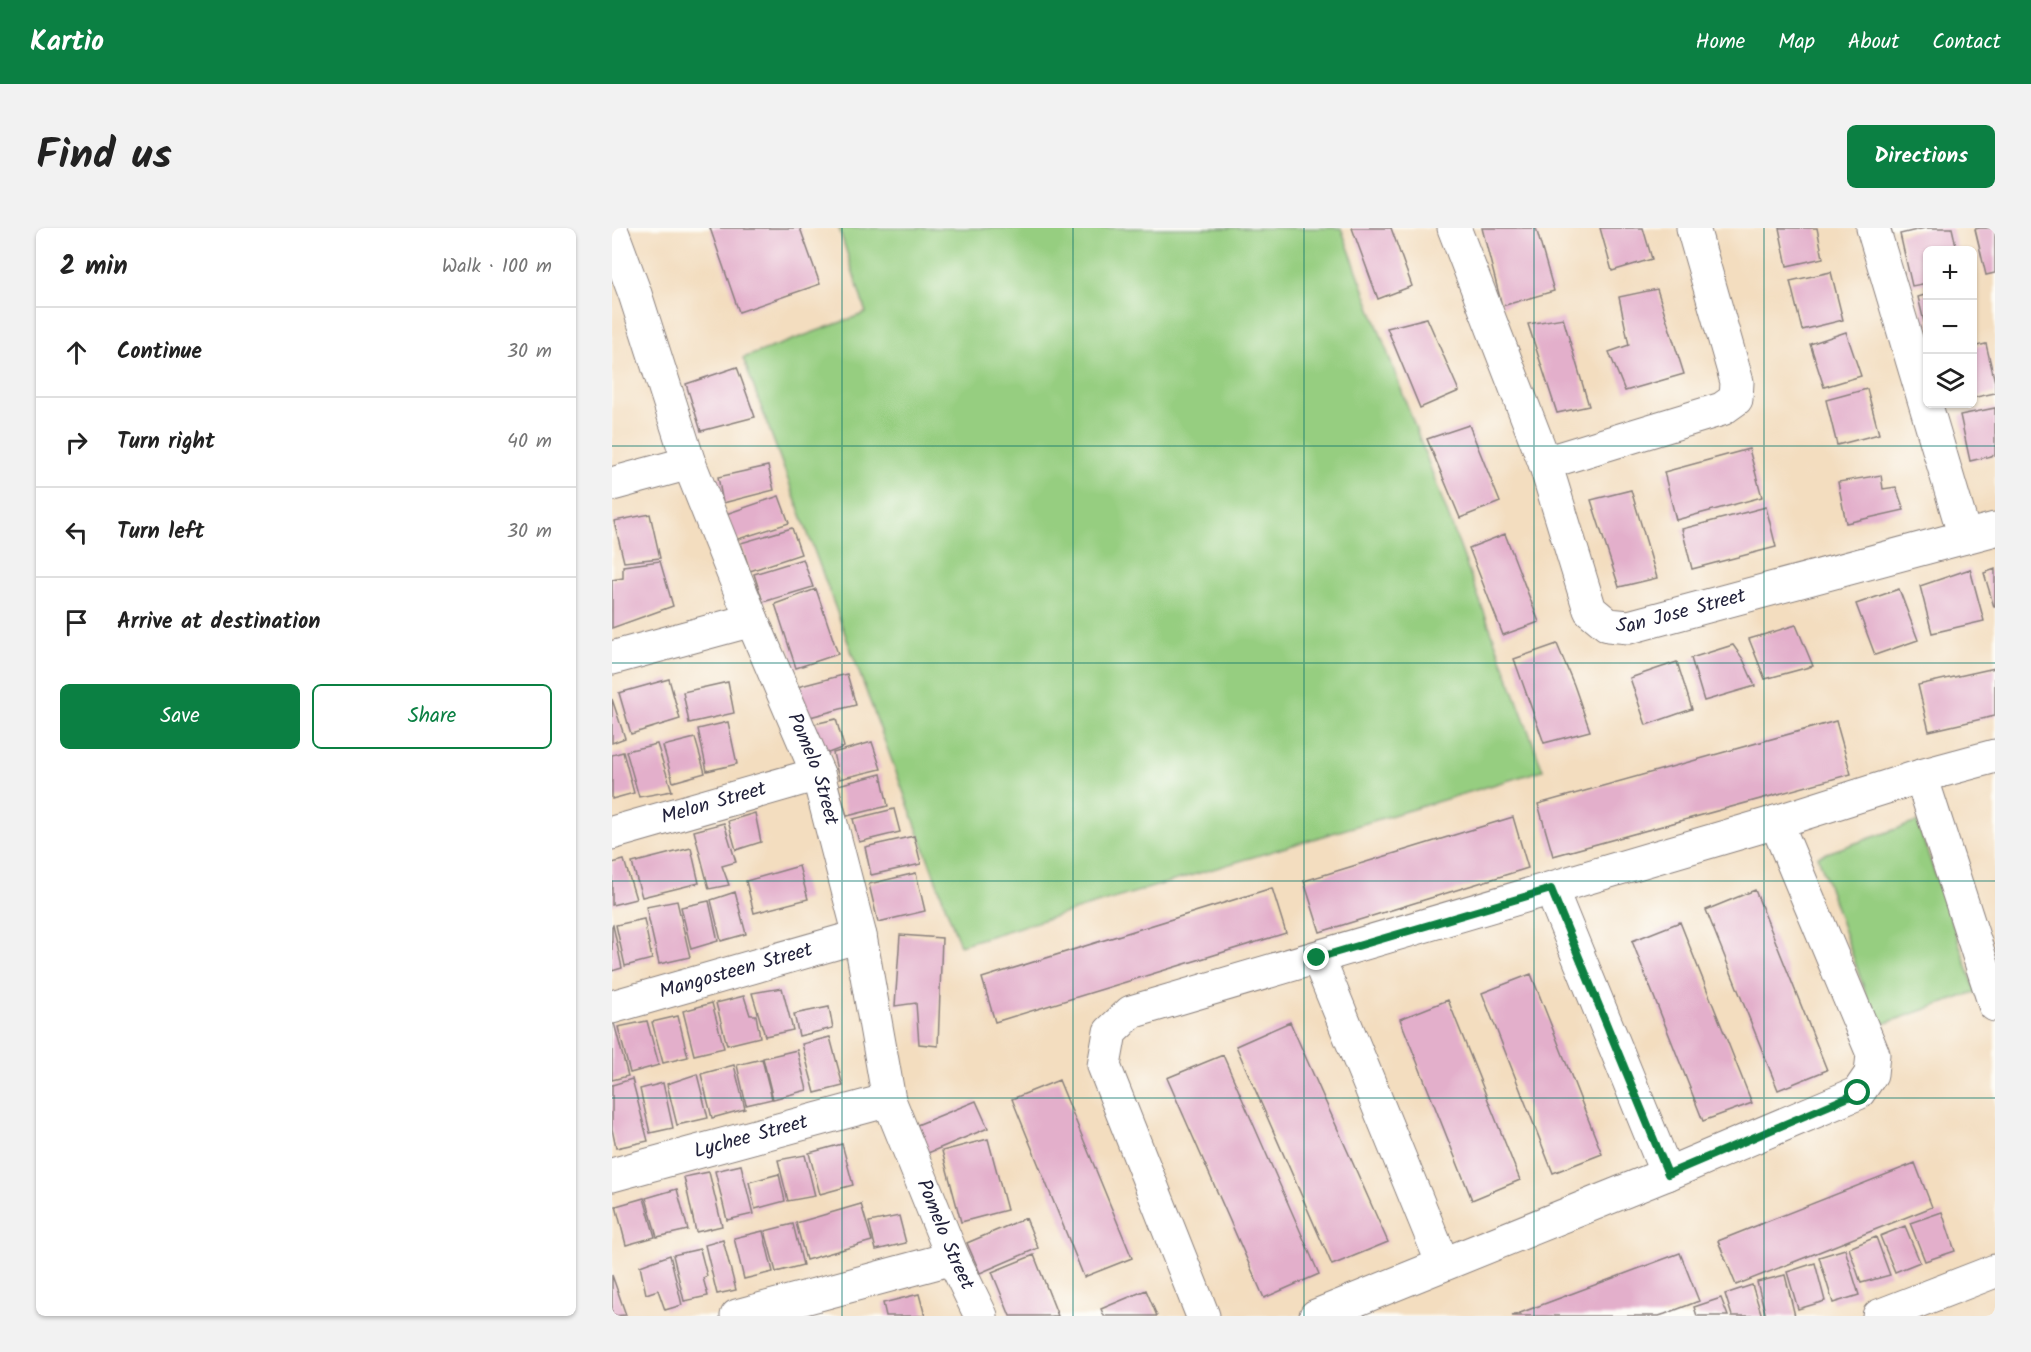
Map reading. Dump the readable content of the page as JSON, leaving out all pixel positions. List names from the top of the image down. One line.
{"streets":{"street":["San Jose Street","Pomelo Street","Melon Street","Mangosteen Street","Lychee Street"]},"crossings":[["Pomelo Street","Melon Street"],["Pomelo Street","Mangosteen Street"],["Pomelo Street","Lychee Street"]],"page":{"header":"Kartio","nav":["Home","Map","About","Contact"],"title":"Find us","buttons":["Directions",["Save","Share"]],"heading":["2 min","Walk · 100 m"],"map_buttons":["+","−"],"list":[["Continue","30 m"],["Turn right","40 m"],["Turn left","30 m"],"Arrive at destination"]}}
